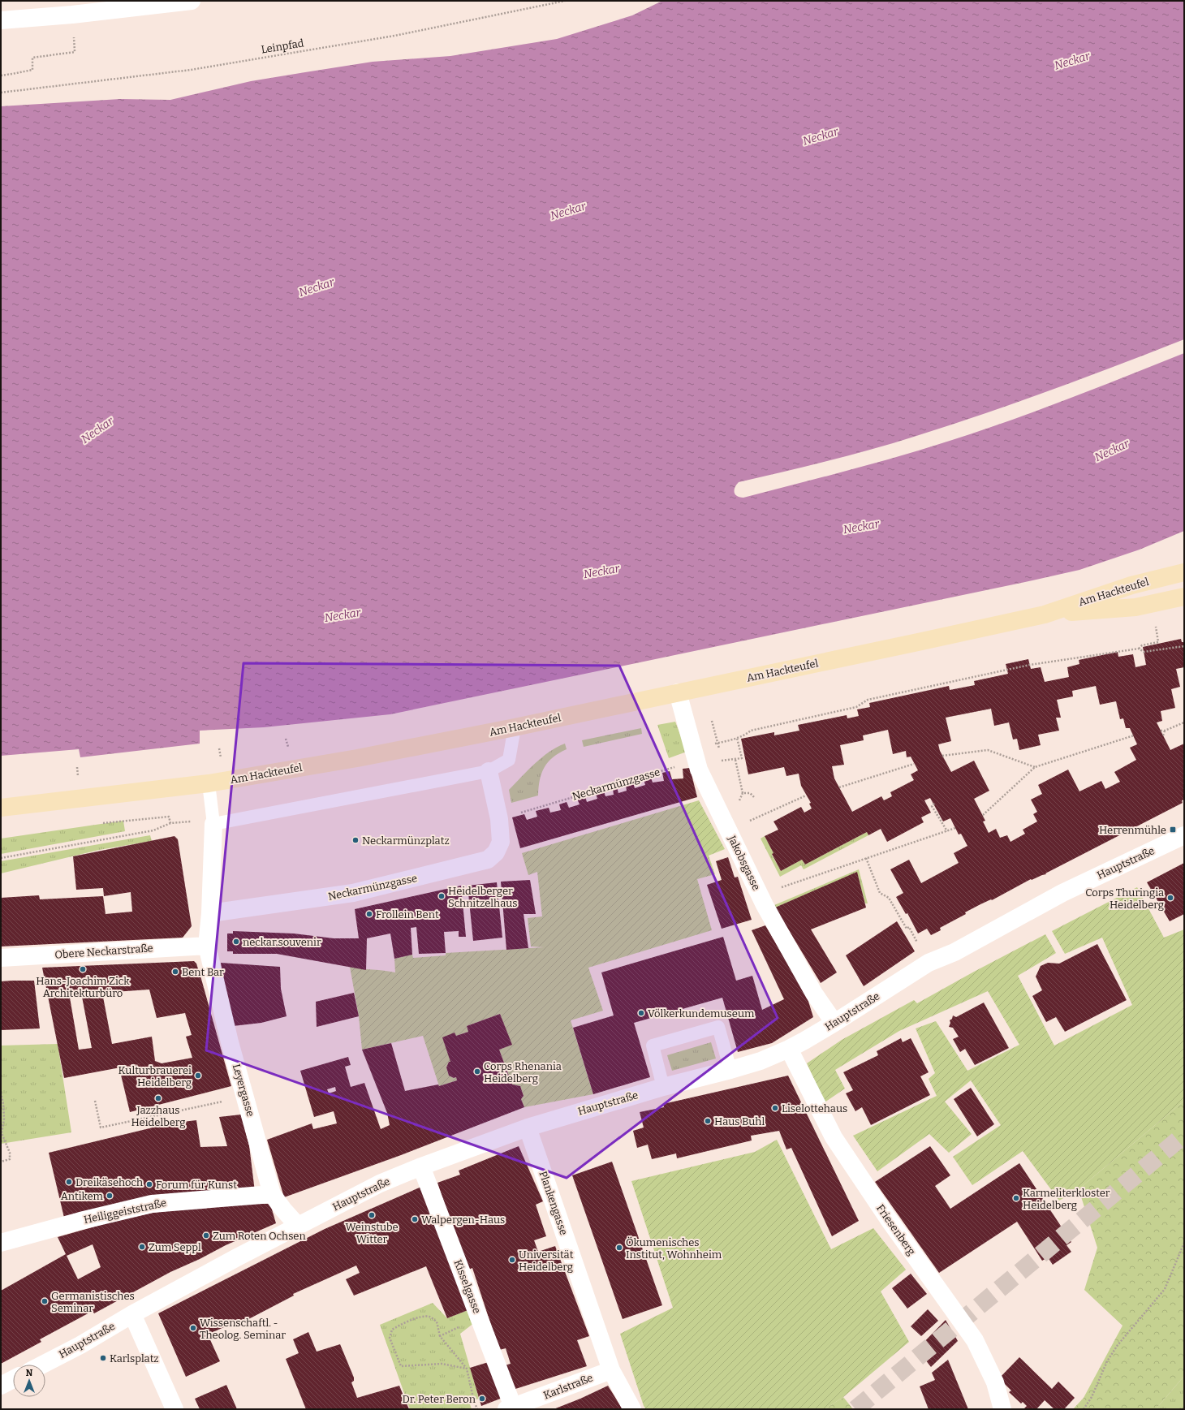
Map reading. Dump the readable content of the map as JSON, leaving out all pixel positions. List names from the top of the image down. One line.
{"streets":{"main road":["Am Hackteufel"],"street":["Neckarmünzgasse","Jakobsgasse","Hauptstraße","Obere Neckarstraße","Leyergasse","Plankengasse","Heiliggeiststraße","Friesenberg","Kisselgasse","Karlstraße"],"path":["Leinpfad"]},"crossings":[["Am Hackteufel","Jakobsgasse"],["Neckarmünzgasse","Jakobsgasse"],["Jakobsgasse","Hauptstraße"],["Hauptstraße","Leyergasse"],["Hauptstraße","Plankengasse"],["Hauptstraße","Friesenberg"],["Hauptstraße","Kisselgasse"],["Obere Neckarstraße","Leyergasse"],["Leyergasse","Heiliggeiststraße"],["Plankengasse","Karlstraße"],["Kisselgasse","Karlstraße"]],"water":["Neckar"],"places":{"transit":["Herrenmühle"],"other":["Neckarmünzplatz","Heidelberger Schnitzelhaus","Corps Thuringia Heidelberg","Frollein Bent","neckar.souvenir","Hans-Joachim Zick Architekturbüro","Bent Bar","Völkerkundemuseum","Corps Rhenania Heidelberg","Kulturbrauerei Heidelberg","Jazzhaus Heidelberg","Liselottehaus","Haus Buhl","Dreikäsehoch","Forum für Kunst","Antikem","Karmeliterkloster Heidelberg","Weinstube Witter","Walpergen-Haus","Zum Roten Ochsen","Zum Seppl","Ökumenisches Institut, Wohnheim","Universität Heidelberg","Germanistisches Seminar","Wissenschaftl. - Theolog. Seminar","Karlsplatz","Dr. Peter Beron"]},"north":"top"}
